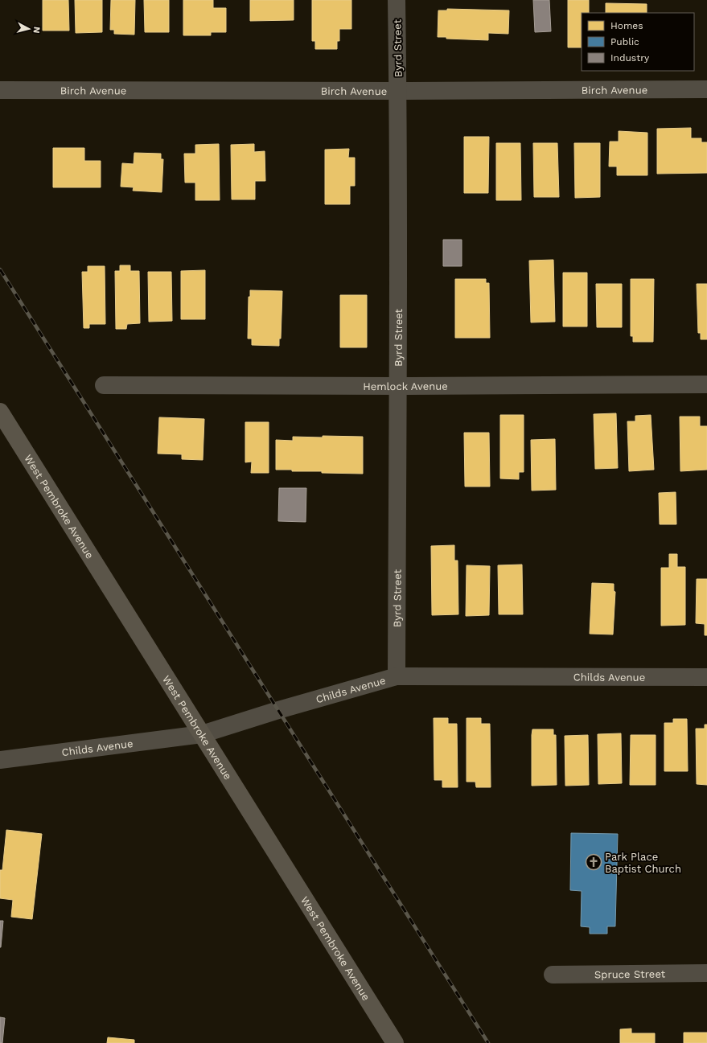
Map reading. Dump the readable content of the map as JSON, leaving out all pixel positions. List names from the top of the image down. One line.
{"streets":{"main road":["West Pembroke Avenue"],"street":["Byrd Street","Birch Avenue","Hemlock Avenue","Childs Avenue","Spruce Street"]},"crossings":[["Byrd Street","Birch Avenue"],["Byrd Street","Hemlock Avenue"],["Byrd Street","Childs Avenue"],["West Pembroke Avenue","Childs Avenue"]],"places":{"church":["Park Place Baptist Church"]},"legend":["Homes","Public","Industry"],"north":"right"}
